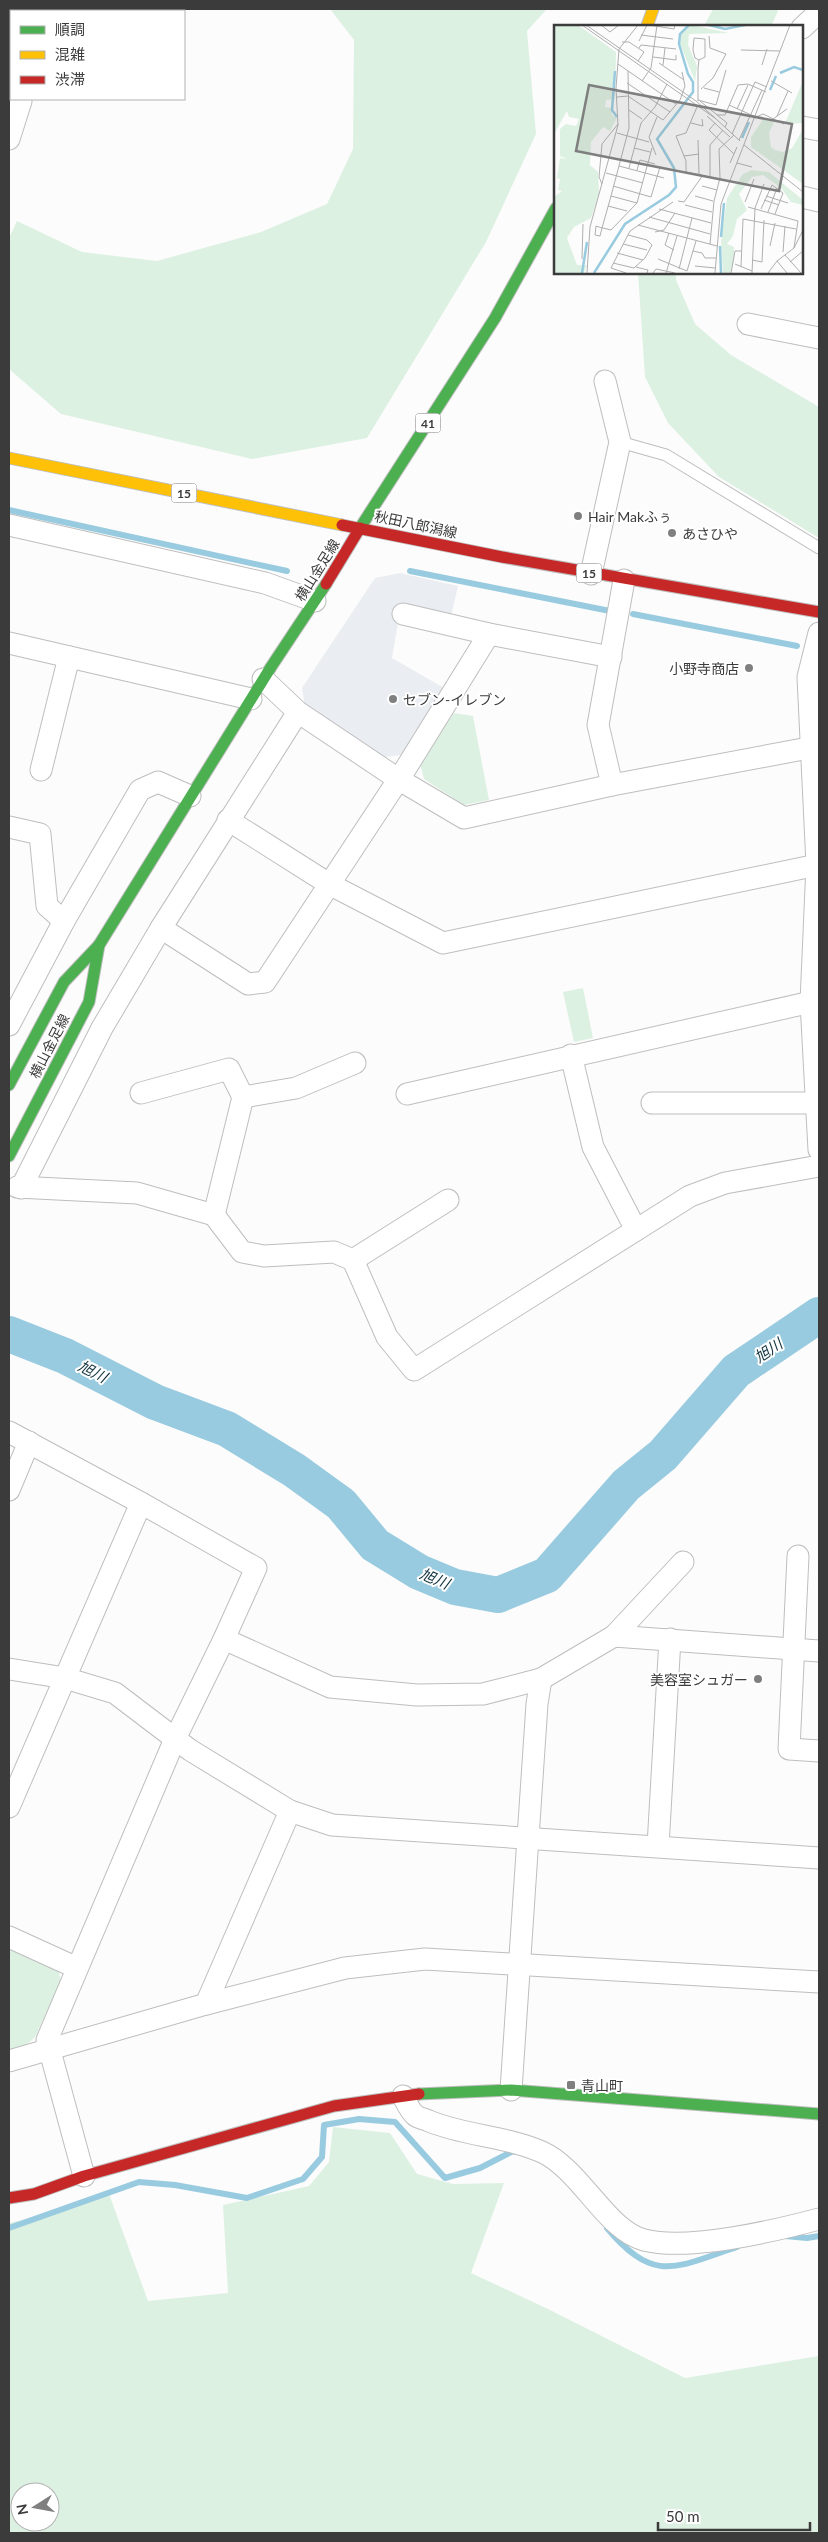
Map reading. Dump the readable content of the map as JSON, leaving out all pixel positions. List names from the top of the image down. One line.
{"streets":{"street":["41","15","秋田八郎潟線","横山金足線"]},"crossings":[["秋田八郎潟線","横山金足線"]],"water":["旭川"],"places":{"other":["Hair Makふぅ","あさひや","小野寺商店","セブン-イレブン","美容室シュガー"],"transit":["青山町"]},"legend":["順調","混雑","渋滞"],"scale_bar":"50 m","north":"left"}
